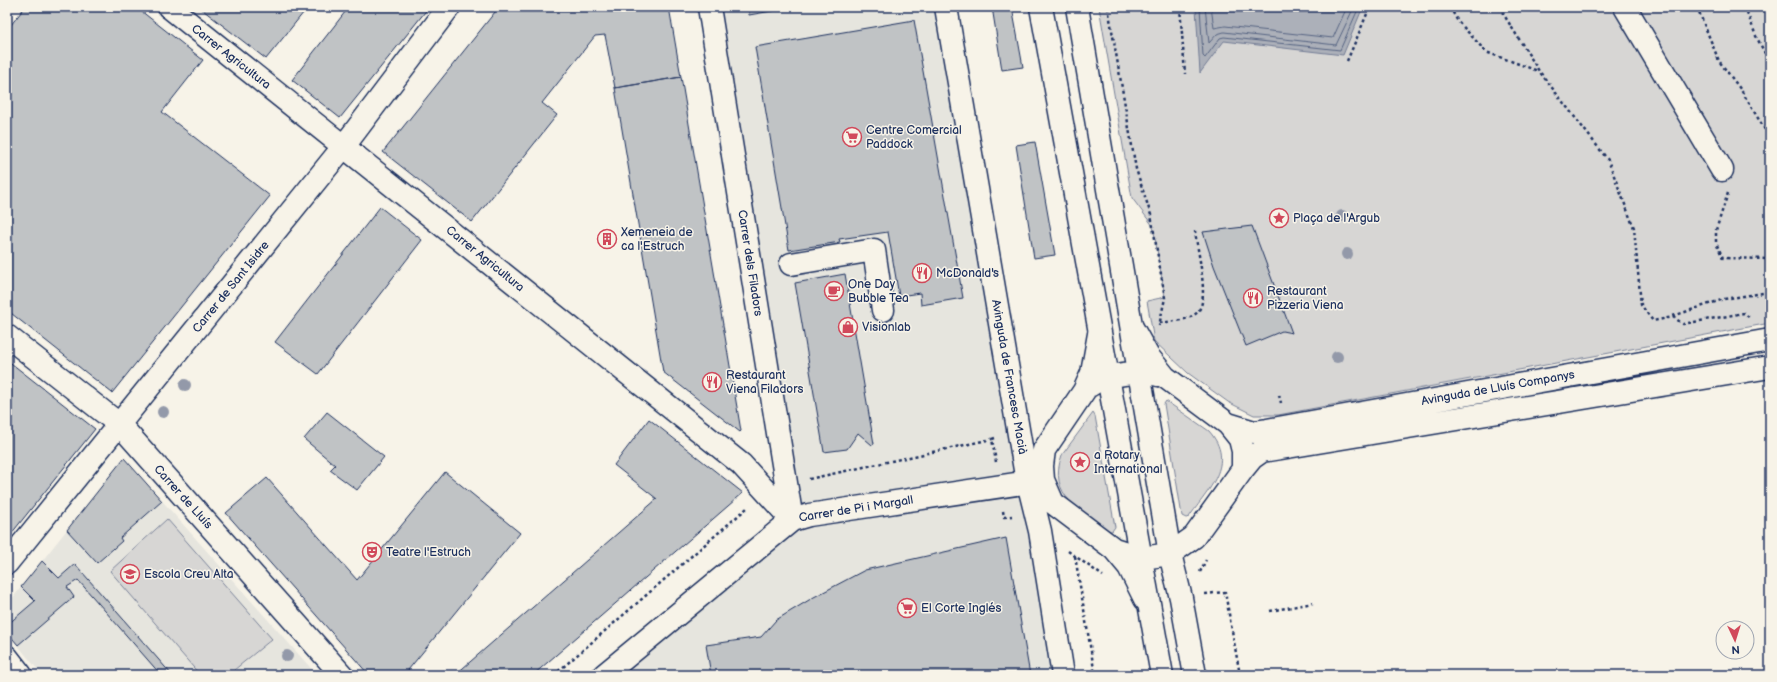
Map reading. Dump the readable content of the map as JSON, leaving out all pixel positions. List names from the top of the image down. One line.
{"streets":{"street":["Carrer Agricultura","Carrer dels Filadors","Carrer de Sant Isidre","Avinguda de Francesc Macià","Avinguda de Lluís Companys","Carrer de Lluís","Carrer de Pi i Margall"]},"crossings":[["Carrer Agricultura","Carrer dels Filadors"],["Carrer Agricultura","Carrer de Sant Isidre"],["Carrer Agricultura","Carrer de Pi i Margall"],["Carrer dels Filadors","Carrer de Pi i Margall"],["Carrer de Sant Isidre","Carrer de Lluís"],["Avinguda de Francesc Macià","Avinguda de Lluís Companys"],["Avinguda de Francesc Macià","Carrer de Pi i Margall"]],"places":{"supermarket":["Centre Comercial Paddock","El Corte Inglés"],"place":["Plaça de l'Argub","a Rotary International"],"building":["Xemeneia de ca l'Estruch"],"restaurant":["McDonald's","Restaurant Pizzeria Viena","Restaurant Viena Filadors"],"cafe":["One Day Bubble Tea"],"shop":["Visionlab"],"theatre":["Teatre l'Estruch"],"school or university":["Escola Creu Alta"]},"north":"bottom"}
